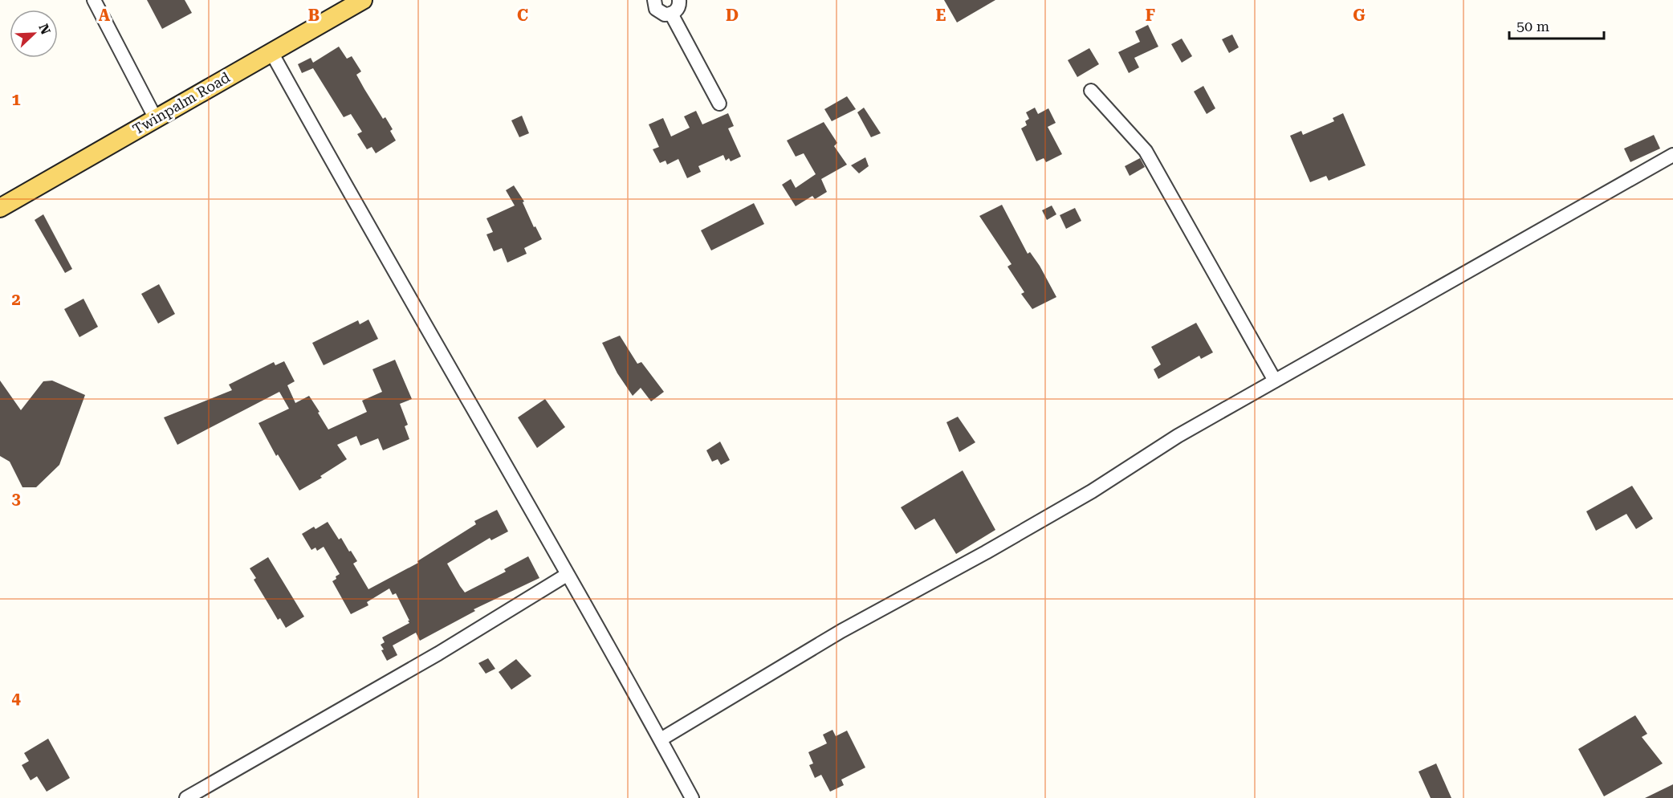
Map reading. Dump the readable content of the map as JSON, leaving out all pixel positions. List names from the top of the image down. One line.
{"streets":{"main road":["Twinpalm Road"]},"scale_bar":"50 m","north":"top right","grid":{"columns":["A","B","C","D","E","F","G"],"rows":["1","2","3","4"]}}
